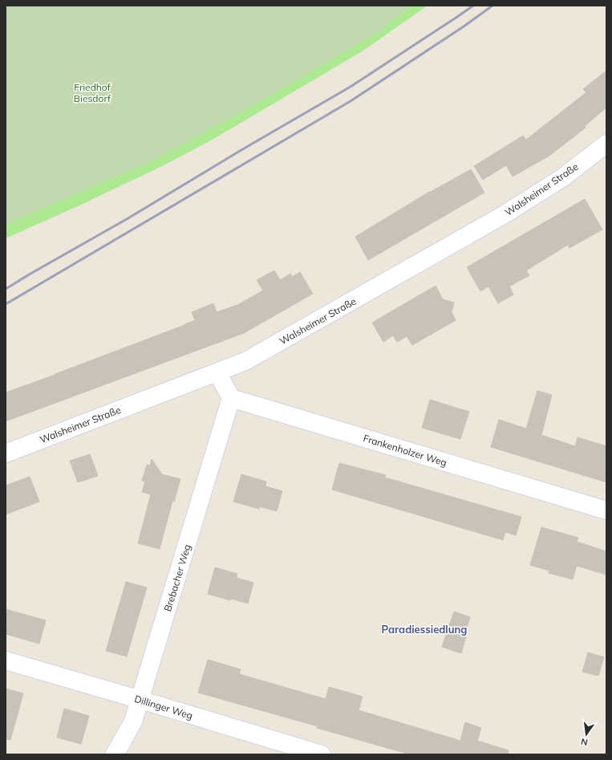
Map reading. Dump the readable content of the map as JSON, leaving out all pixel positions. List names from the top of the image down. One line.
{"streets":{"street":["Walsheimer Straße","Frankenholzer Weg","Brebacher Weg","Dillinger Weg"]},"crossings":[["Frankenholzer Weg","Brebacher Weg"],["Brebacher Weg","Dillinger Weg"]],"districts":["Paradiessiedlung"],"parks":["Friedhof Biesdorf"],"north":"bottom"}
